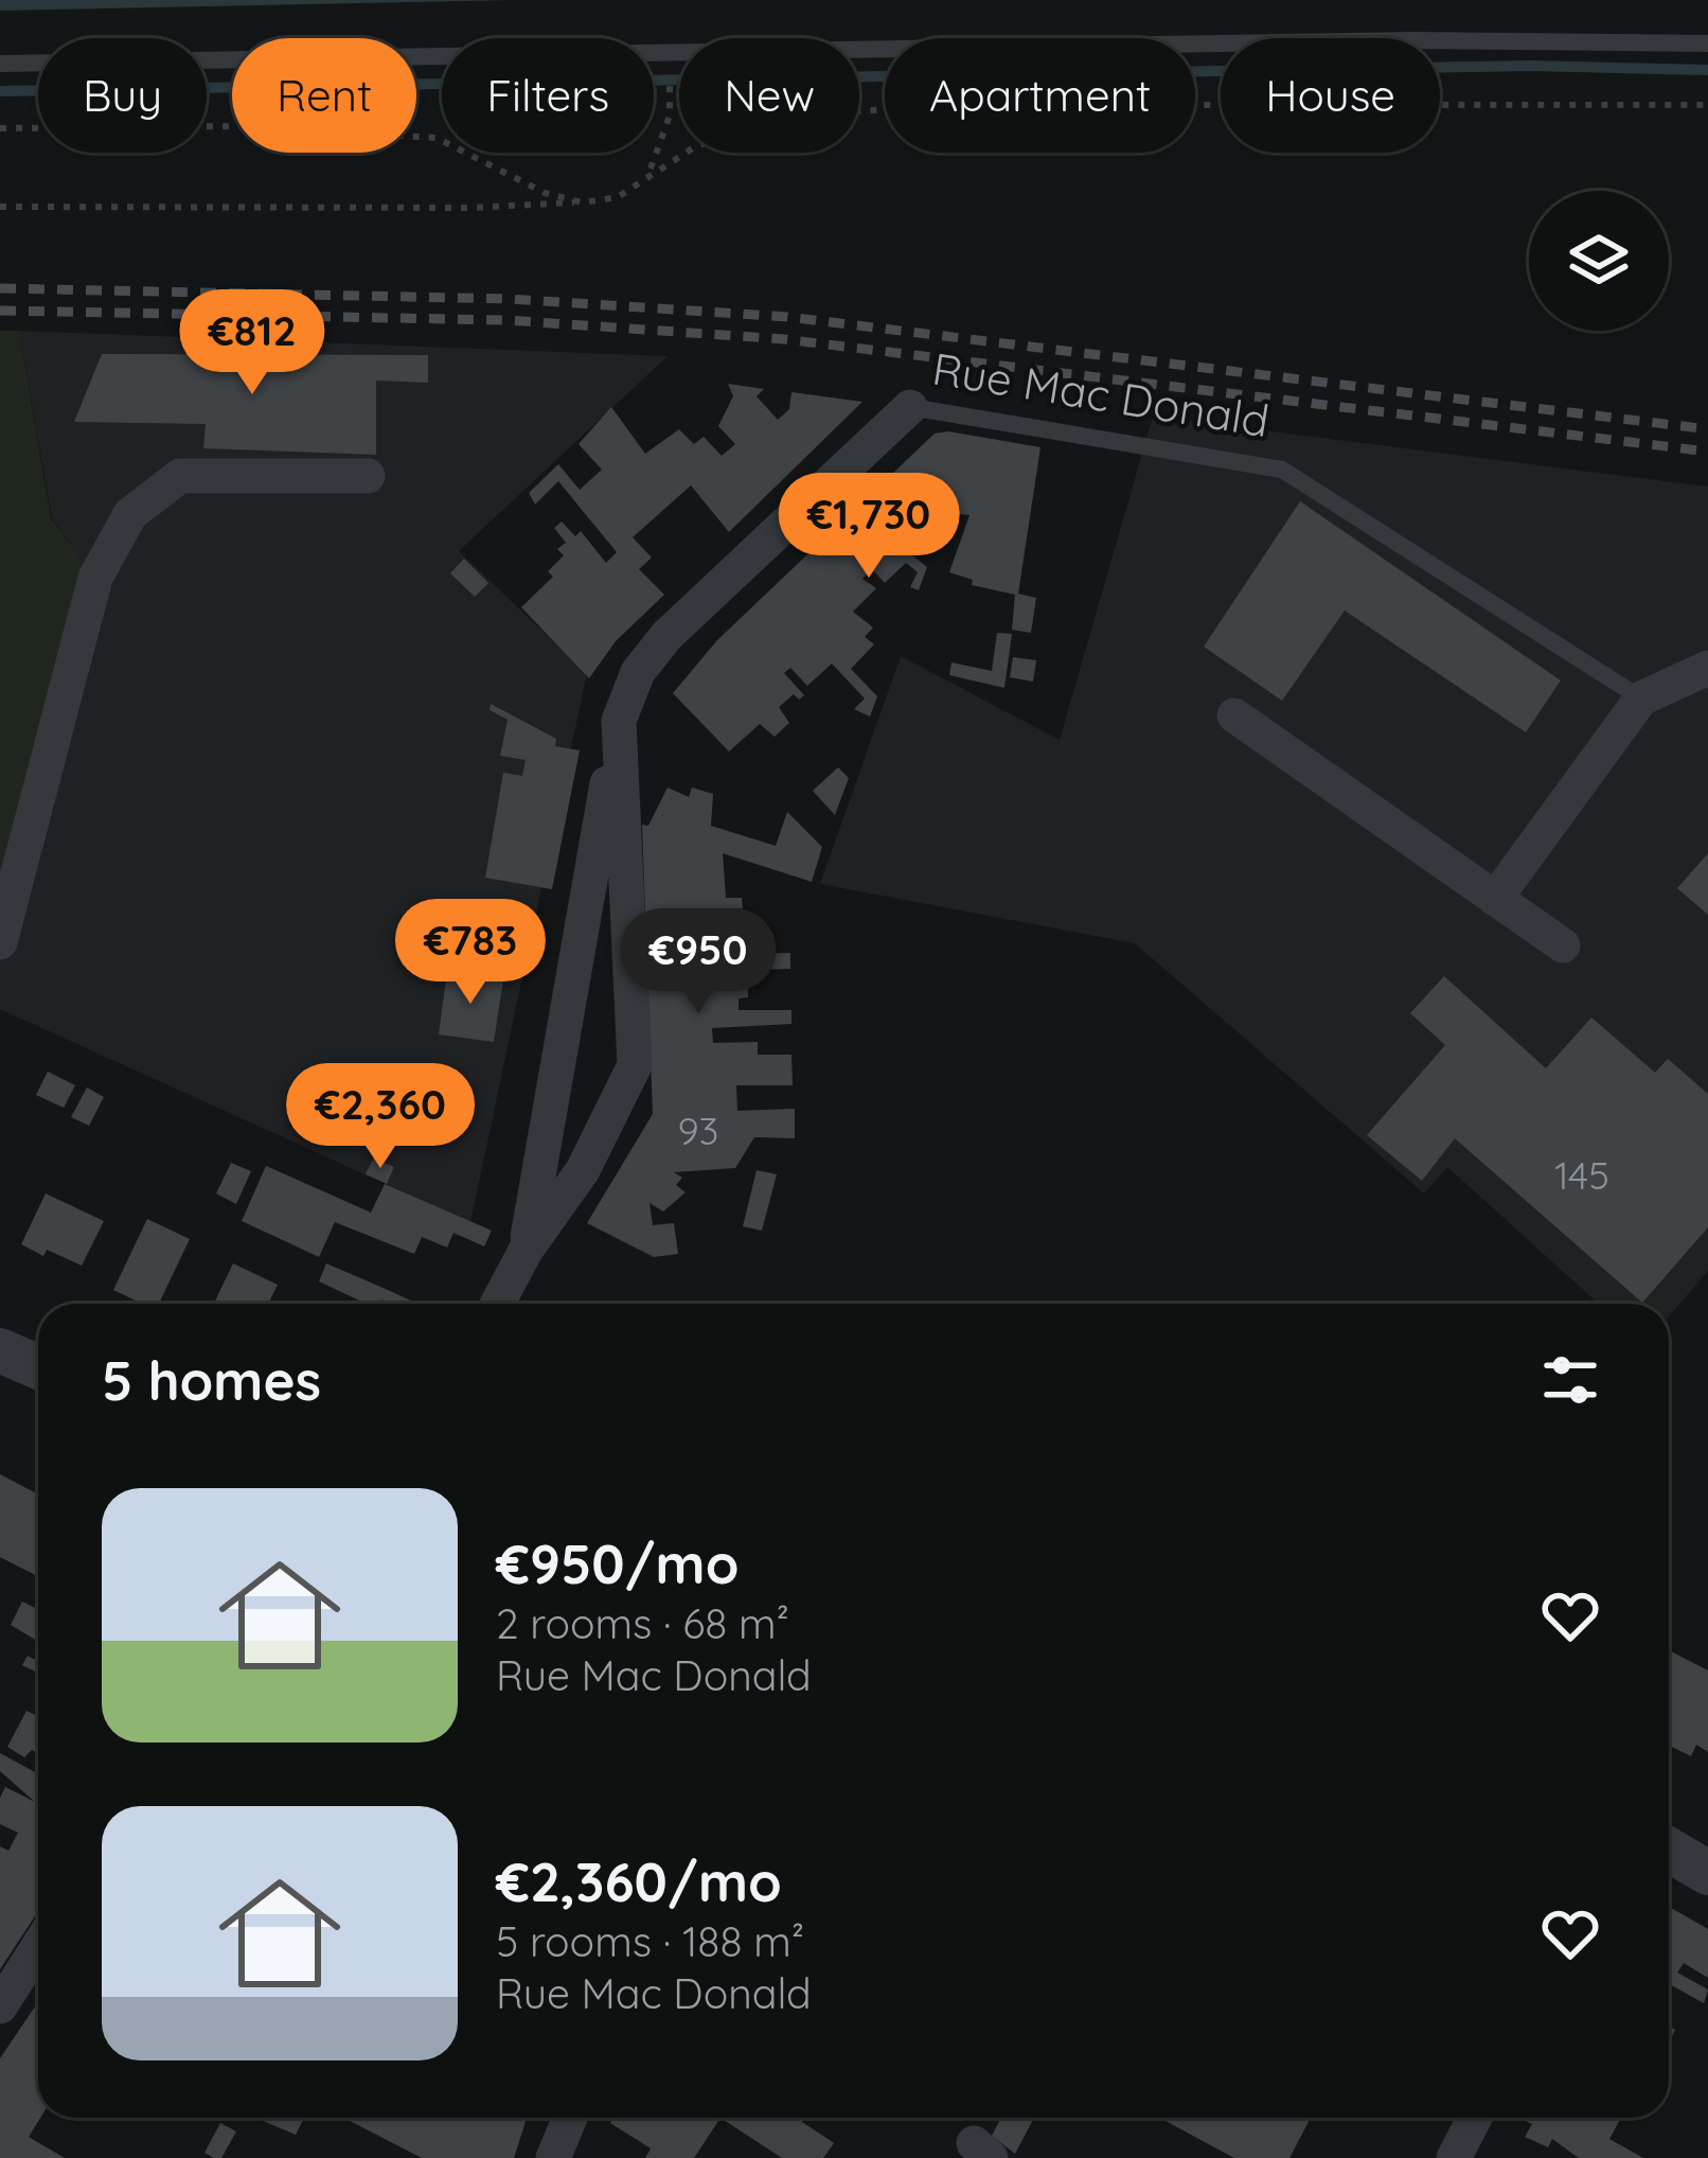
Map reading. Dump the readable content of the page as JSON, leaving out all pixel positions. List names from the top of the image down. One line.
{"streets":{"street":["Rue Mac Donald"]},"house_numbers":["93","145"],"page":{"chip":["Buy","Rent","Filters","New","Apartment","House"],"price":["€812","€1,730","€783","€950","€2,360"],"heading":"5 homes","list":[{"name":"€950/mo","note":"2 rooms · 68 m² · Rue Mac Donald"},{"name":"€2,360/mo","note":"5 rooms · 188 m² · Rue Mac Donald"}]}}
